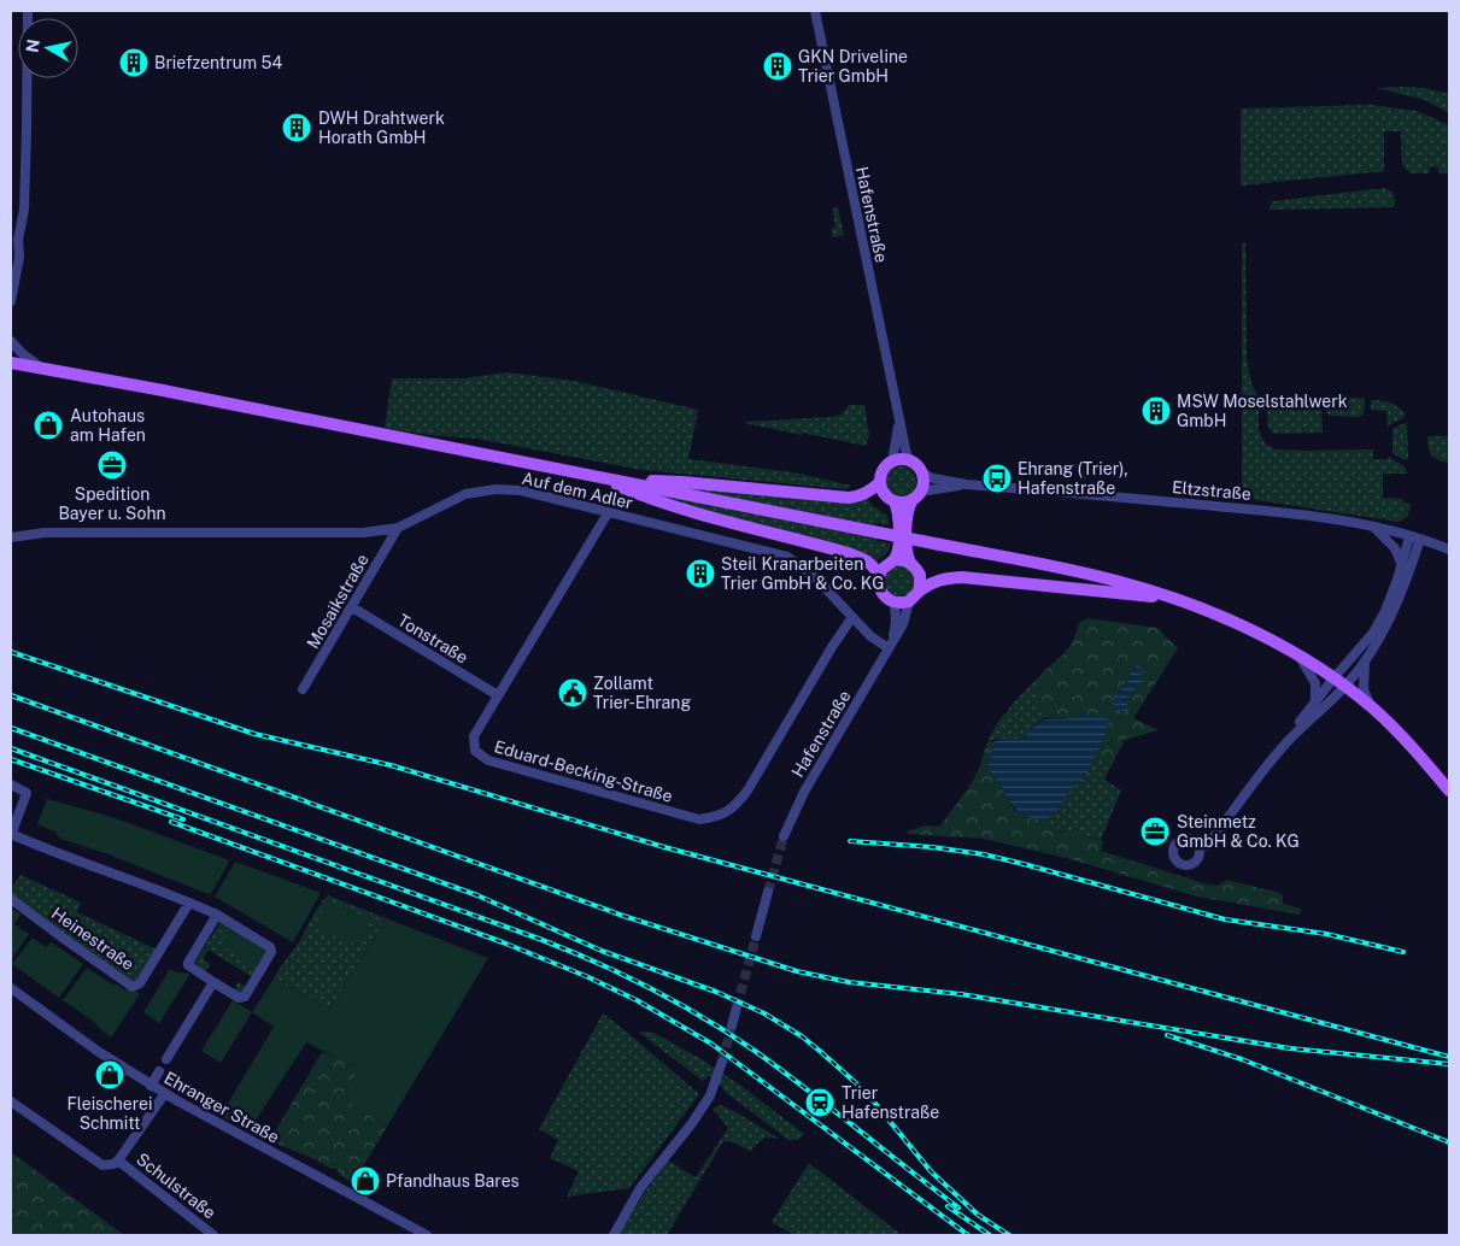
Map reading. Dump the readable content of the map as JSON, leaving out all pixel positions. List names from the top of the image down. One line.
{"streets":{"street":["Hafenstraße","Auf dem Adler","Eltzstraße","Mosaikstraße","Tonstraße","Eduard-Becking-Straße","Heinestraße","Ehranger Straße","Schulstraße"]},"crossings":[["Hafenstraße","Auf dem Adler"],["Hafenstraße","Eltzstraße"],["Auf dem Adler","Mosaikstraße"],["Auf dem Adler","Eduard-Becking-Straße"],["Mosaikstraße","Tonstraße"],["Tonstraße","Eduard-Becking-Straße"]],"places":{"building":["Briefzentrum 54","GKN Driveline Trier GmbH","DWH Drahtwerk Horath GmbH","MSW Moselstahlwerk GmbH","Steil Kranarbeiten Trier GmbH & Co. KG"],"shop":["Autohaus am Hafen","Fleischerei Schmitt","Pfandhaus Bares"],"office":["Spedition Bayer u. Sohn","Steinmetz GmbH & Co. KG"],"bus stop":["Ehrang (Trier), Hafenstraße"],"public building":["Zollamt Trier-Ehrang"],"station":["Trier Hafenstraße"]},"north":"left"}
